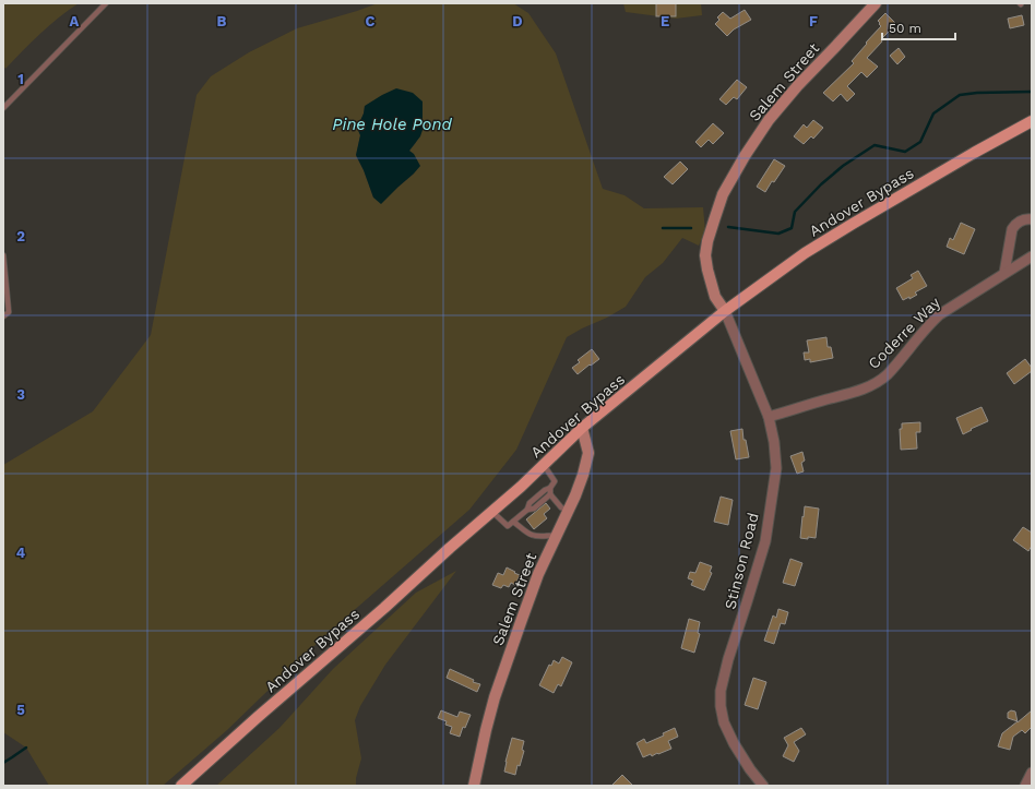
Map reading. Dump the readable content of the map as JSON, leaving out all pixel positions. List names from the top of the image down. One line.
{"streets":{"main road":["Andover Bypass"],"street":["Salem Street","Coderre Way","Stinson Road"]},"crossings":[["Salem Street","Andover Bypass"],["Salem Street","Stinson Road"],["Andover Bypass","Stinson Road"],["Coderre Way","Stinson Road"]],"water":["Pine Hole Pond"],"scale_bar":"50 m","grid":{"columns":["A","B","C","D","E","F"],"rows":["1","2","3","4","5"]}}
